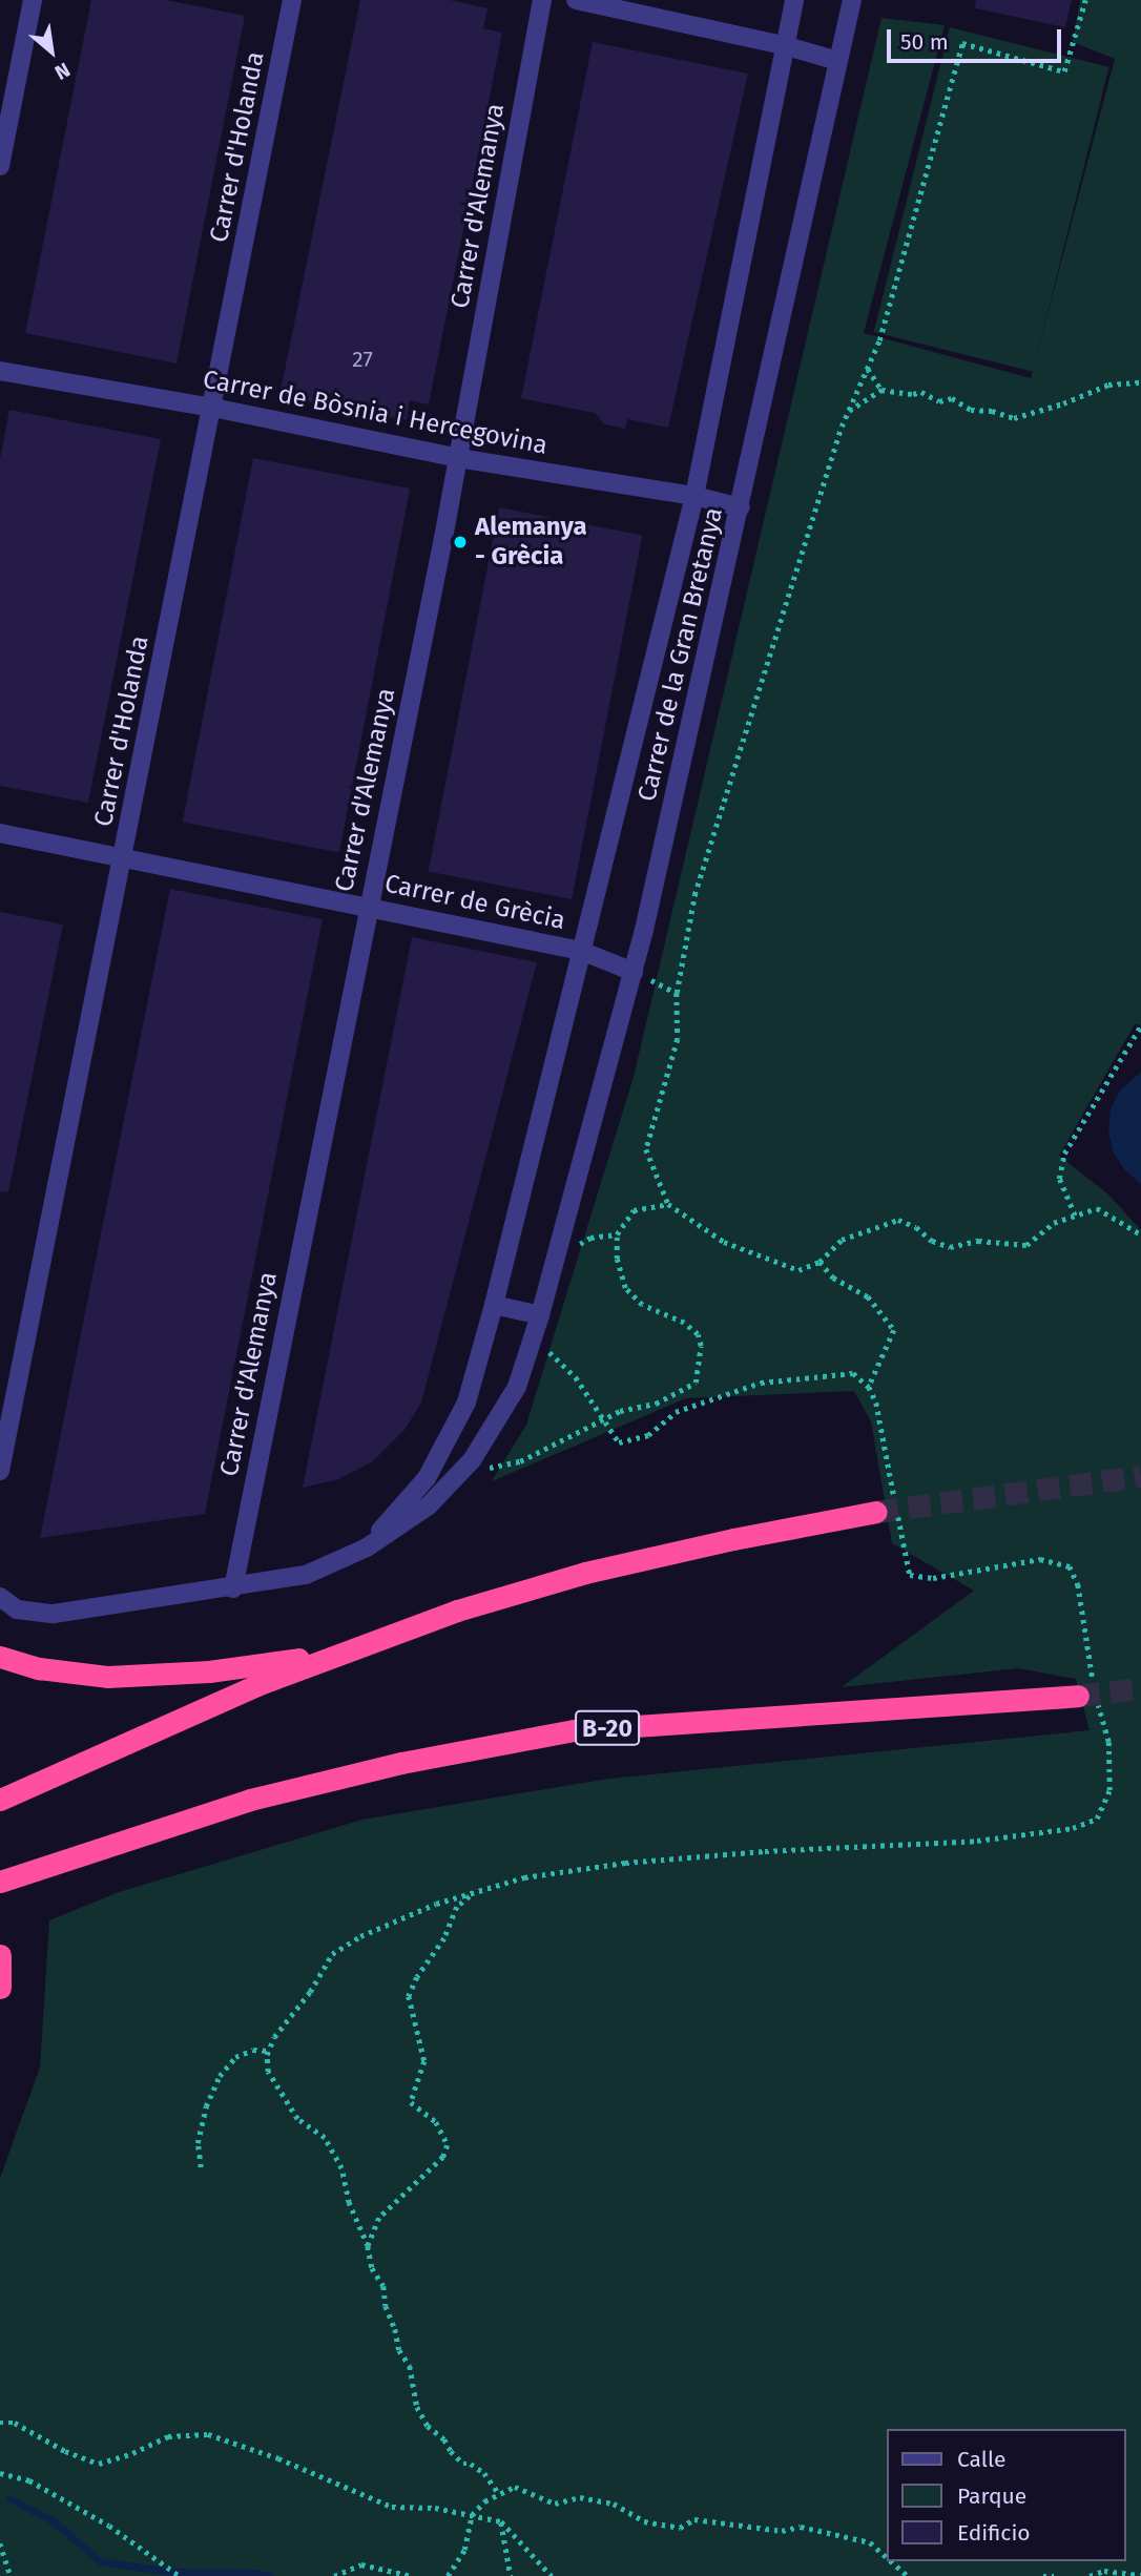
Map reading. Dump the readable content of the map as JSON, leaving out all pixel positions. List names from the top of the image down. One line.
{"streets":{"highway":["B-20"],"street":["Carrer d'Holanda","Carrer d'Alemanya","Carrer de Bòsnia i Hercegovina","Carrer de la Gran Bretanya","Carrer de Grècia"]},"crossings":[["Carrer d'Holanda","Carrer de Bòsnia i Hercegovina"],["Carrer d'Holanda","Carrer de Grècia"],["Carrer d'Alemanya","Carrer de Bòsnia i Hercegovina"],["Carrer d'Alemanya","Carrer de la Gran Bretanya"],["Carrer d'Alemanya","Carrer de Grècia"],["Carrer de Bòsnia i Hercegovina","Carrer de la Gran Bretanya"],["Carrer de la Gran Bretanya","Carrer de Grècia"]],"places":["Alemanya - Grècia"],"house_numbers":["27"],"legend":["Calle","Parque","Edificio"],"scale_bar":"50 m","north":"bottom right"}
